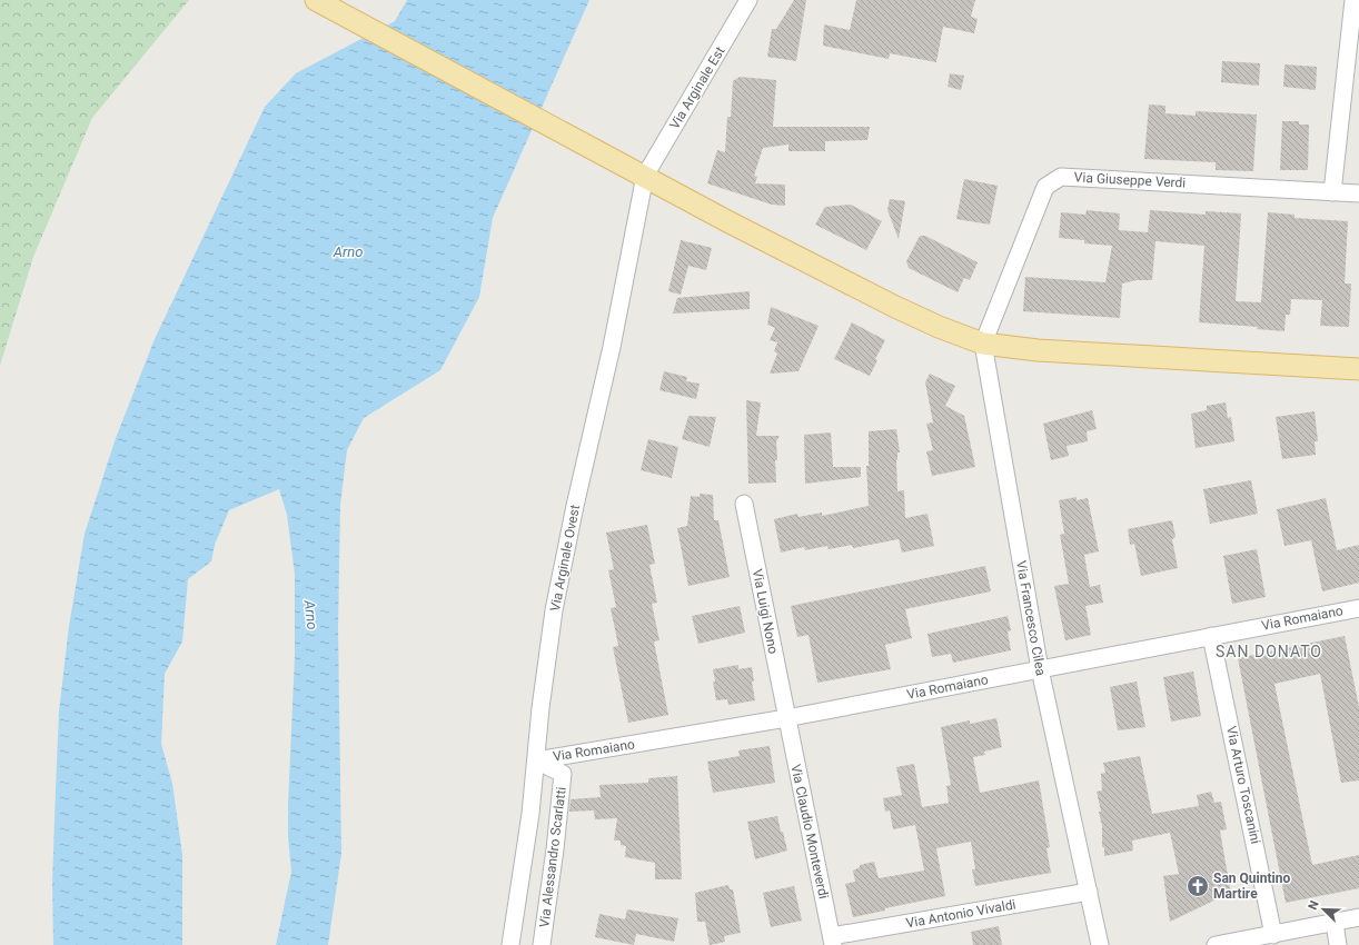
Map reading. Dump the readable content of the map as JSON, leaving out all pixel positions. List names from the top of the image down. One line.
{"streets":{"street":["Via Arginale Est","Via Giuseppe Verdi","Via Arginale Ovest","Via Luigi Nono","Via Francesco Cilea","Via Romaiano","Via Arturo Toscanini","Via Claudio Monteverdi","Via Alessandro Scarlatti","Via Antonio Vivaldi"]},"crossings":[["Via Arginale Est","Via Arginale Ovest"],["Via Giuseppe Verdi","Via Francesco Cilea"],["Via Arginale Ovest","Via Romaiano"],["Via Arginale Ovest","Via Alessandro Scarlatti"],["Via Luigi Nono","Via Romaiano"],["Via Luigi Nono","Via Claudio Monteverdi"],["Via Francesco Cilea","Via Romaiano"],["Via Francesco Cilea","Via Antonio Vivaldi"],["Via Romaiano","Via Arturo Toscanini"],["Via Romaiano","Via Claudio Monteverdi"],["Via Romaiano","Via Alessandro Scarlatti"],["Via Claudio Monteverdi","Via Antonio Vivaldi"]],"districts":["SAN DONATO"],"water":["Arno"],"places":{"church":["San Quintino Martire"]},"north":"top left"}
